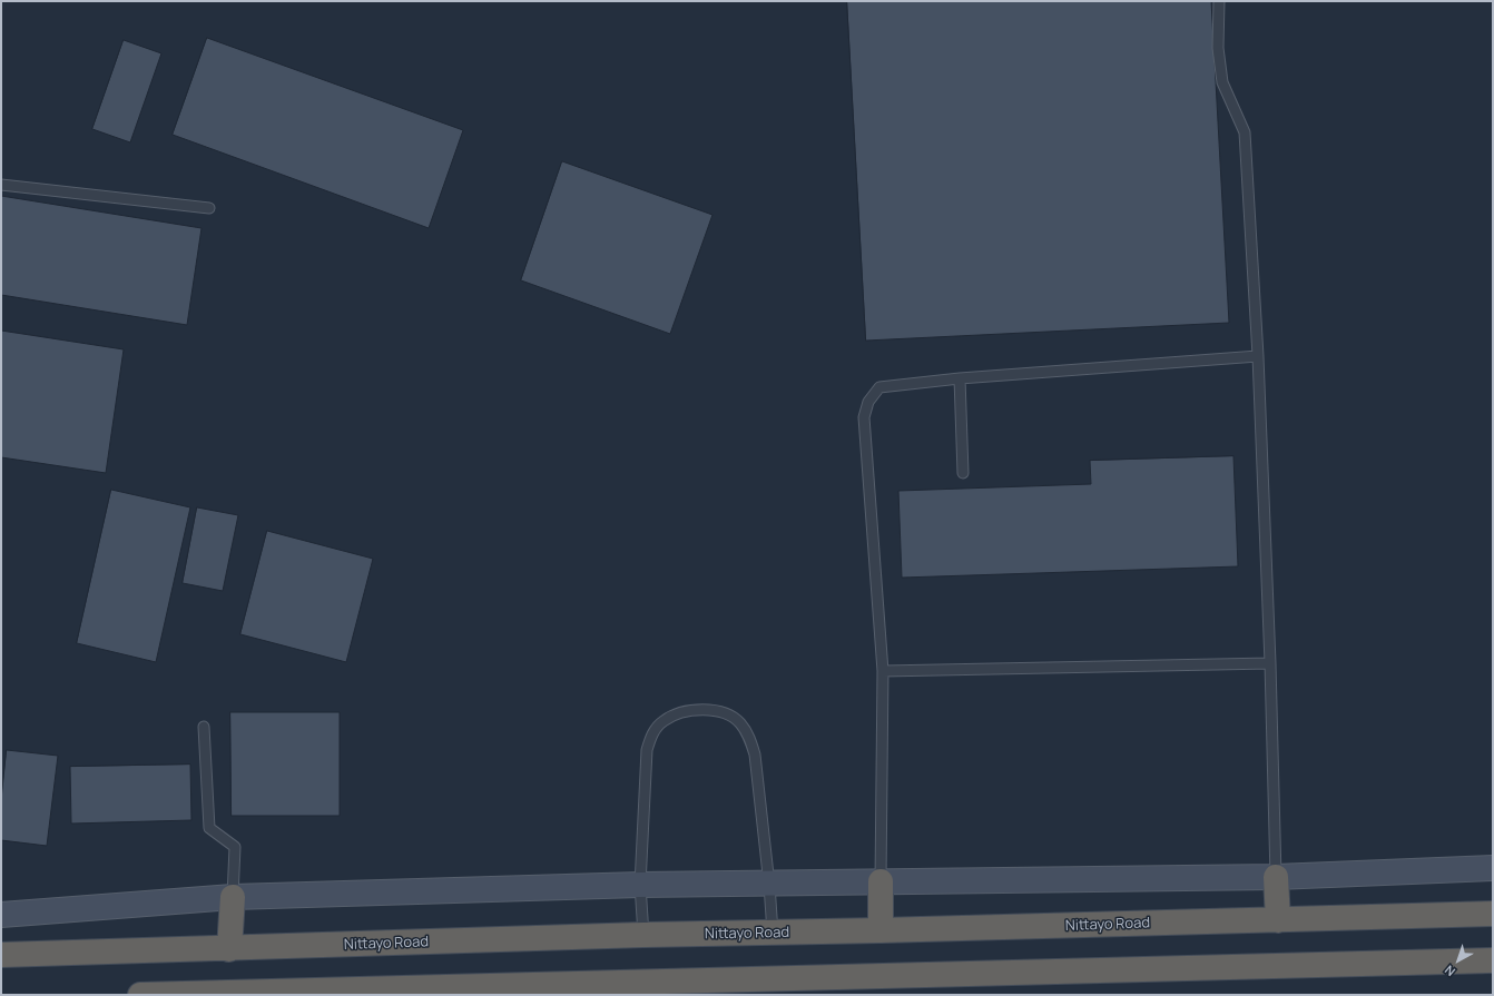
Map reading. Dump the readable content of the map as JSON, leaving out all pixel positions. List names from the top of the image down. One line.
{"streets":{"highway":["Nittayo Road"]},"north":"bottom left"}
